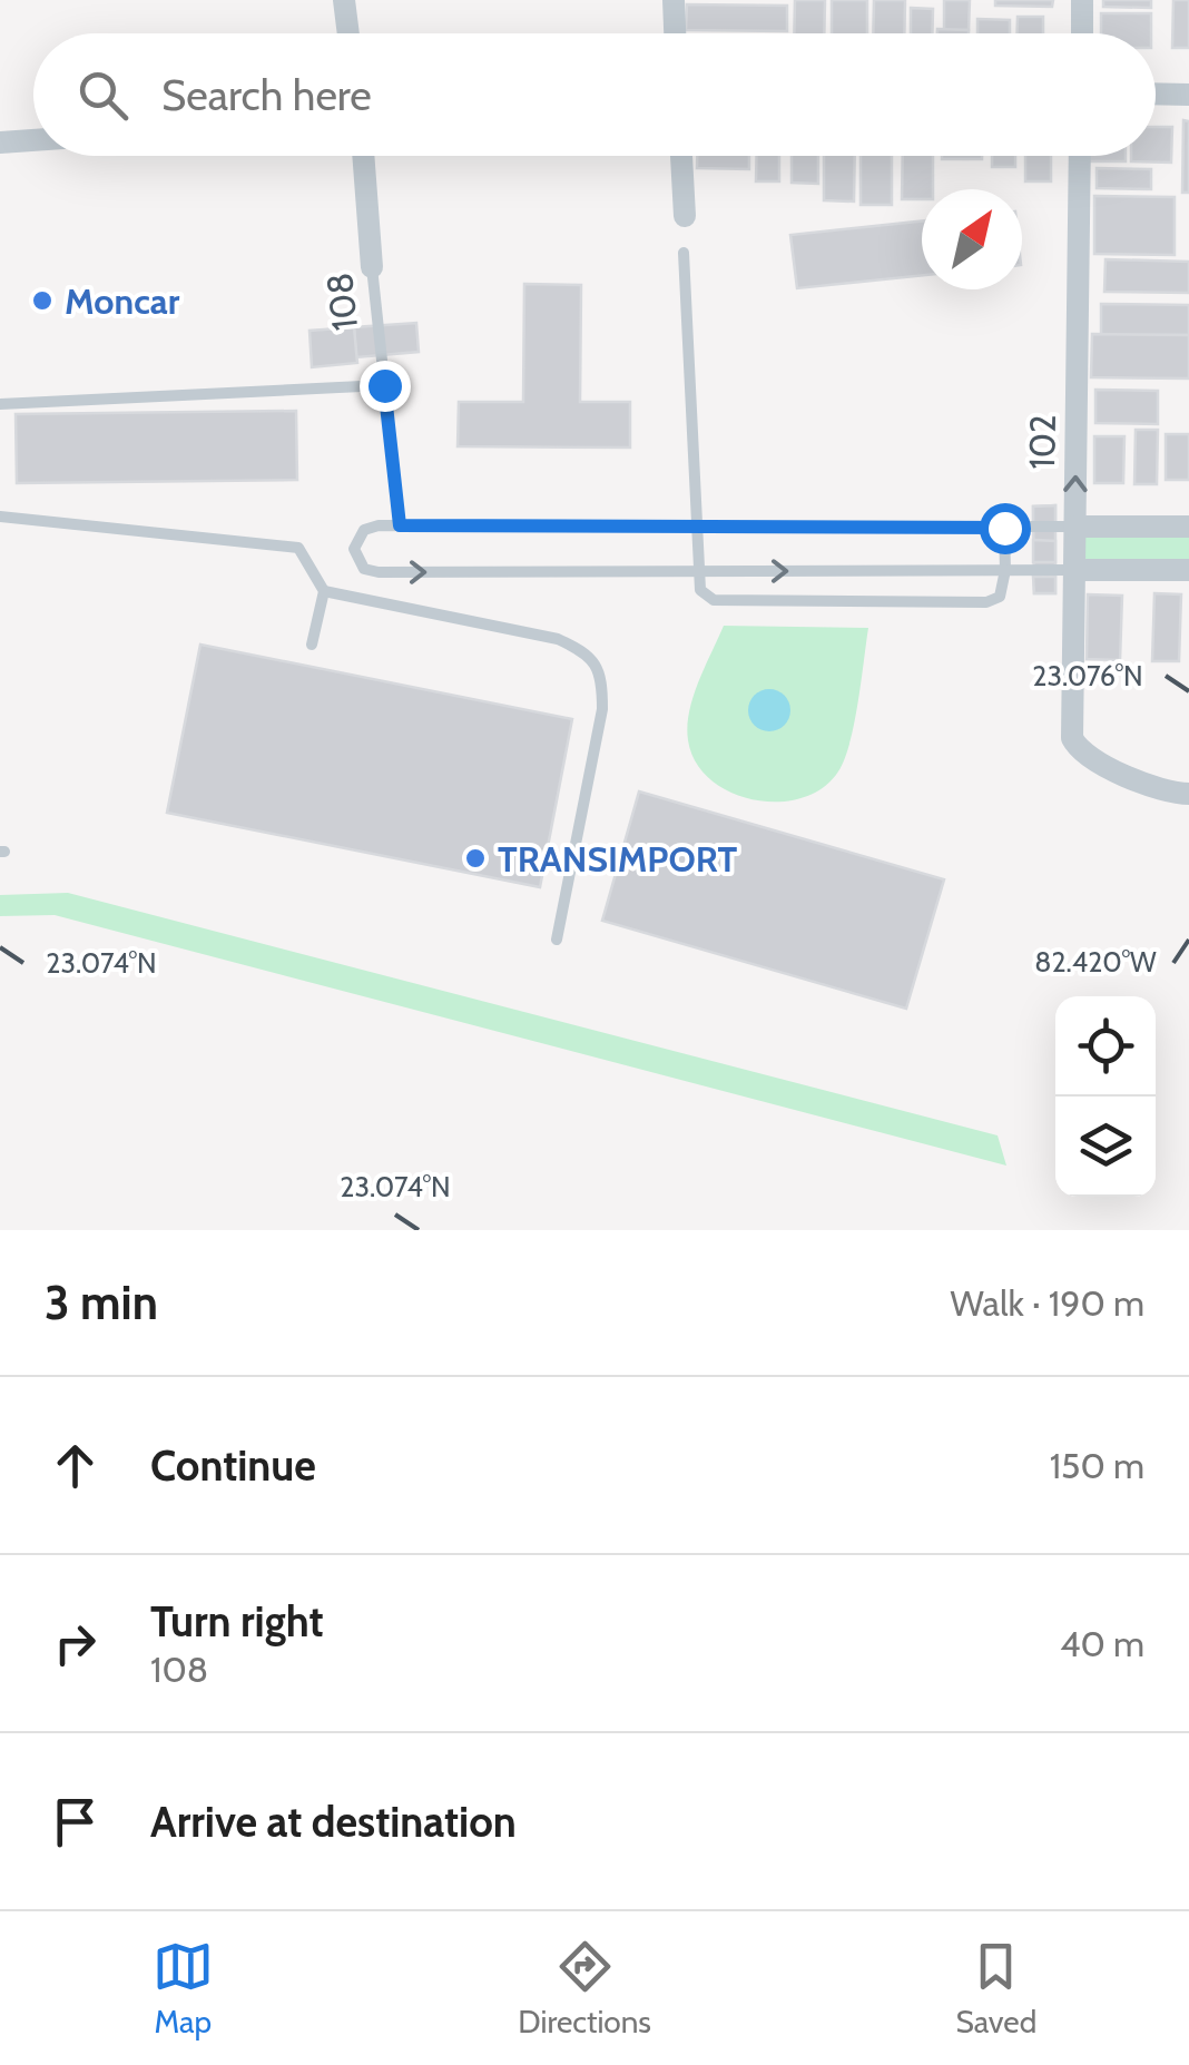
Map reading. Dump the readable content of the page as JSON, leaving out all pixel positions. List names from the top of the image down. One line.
{"streets":{"street":["108","102"]},"one_way":["102"],"places":["Moncar","TRANSIMPORT"],"north":"top right","page":{"search":"Search here","heading":["3 min","Walk · 190 m"],"list":[["Continue","150 m"],["Turn right","108","40 m"],"Arrive at destination"],"nav":["Map","Directions","Saved"]},"coordinates":["23.076°N","82.420°W","23.074°N"]}
